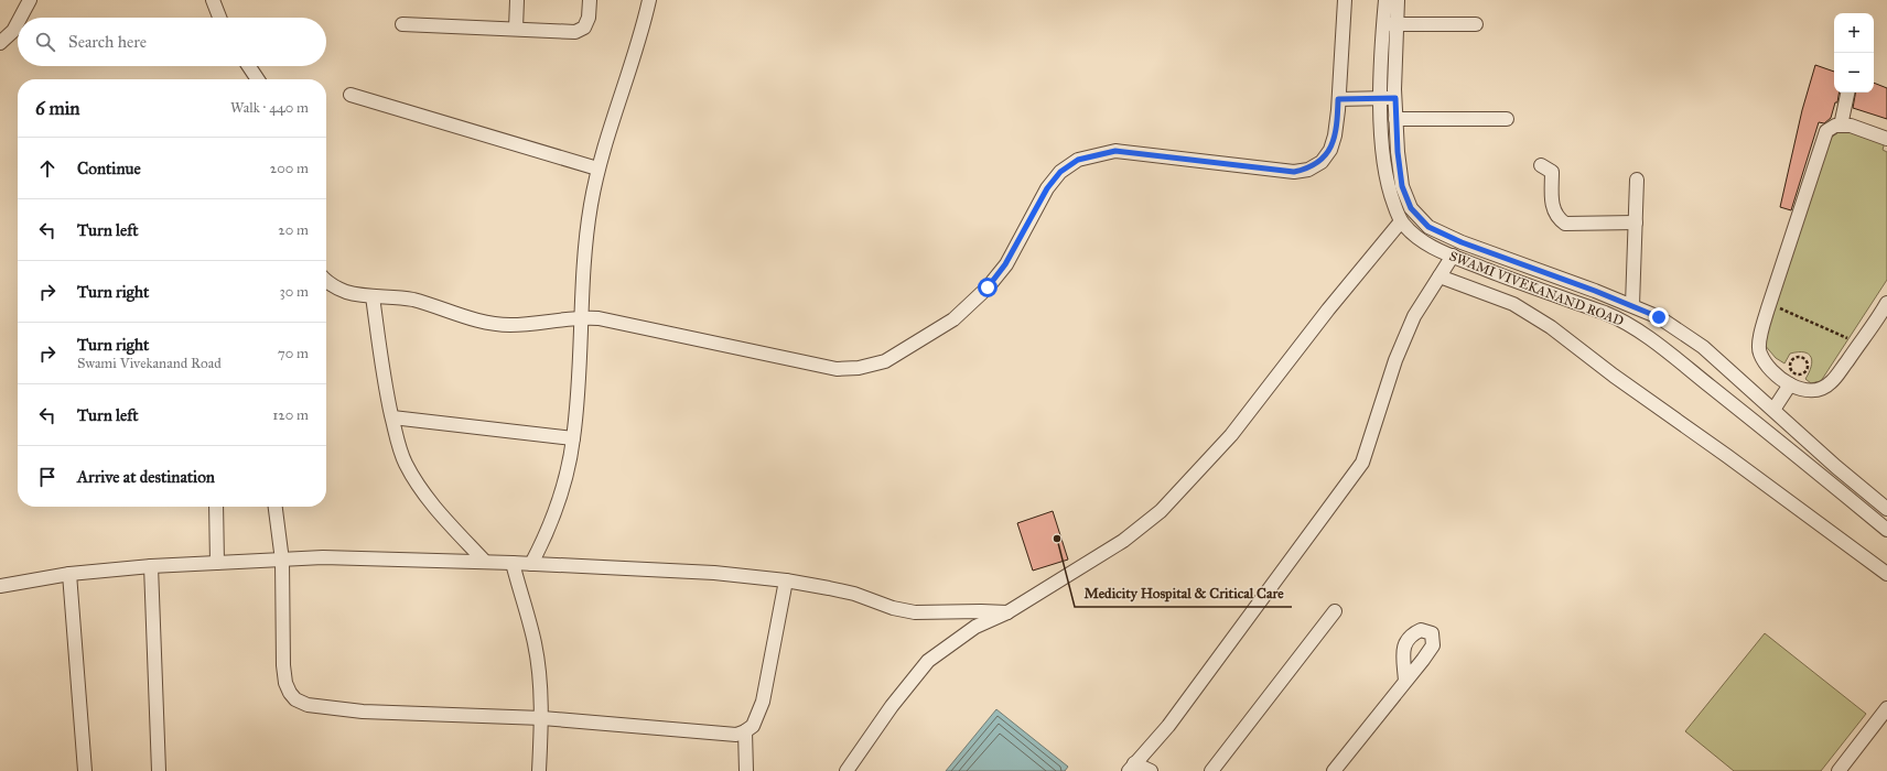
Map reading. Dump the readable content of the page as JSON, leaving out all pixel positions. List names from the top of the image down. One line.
{"streets":{"street":["SWAMI VIVEKANAND ROAD"]},"places":["Medicity Hospital & Critical Care"],"page":{"map_buttons":["+","−"],"search":"Search here","heading":["6 min","Walk · 440 m"],"list":[["Continue","200 m"],["Turn left","20 m"],["Turn right","30 m"],["Turn right","Swami Vivekanand Road","70 m"],["Turn left","120 m"],"Arrive at destination"]}}
